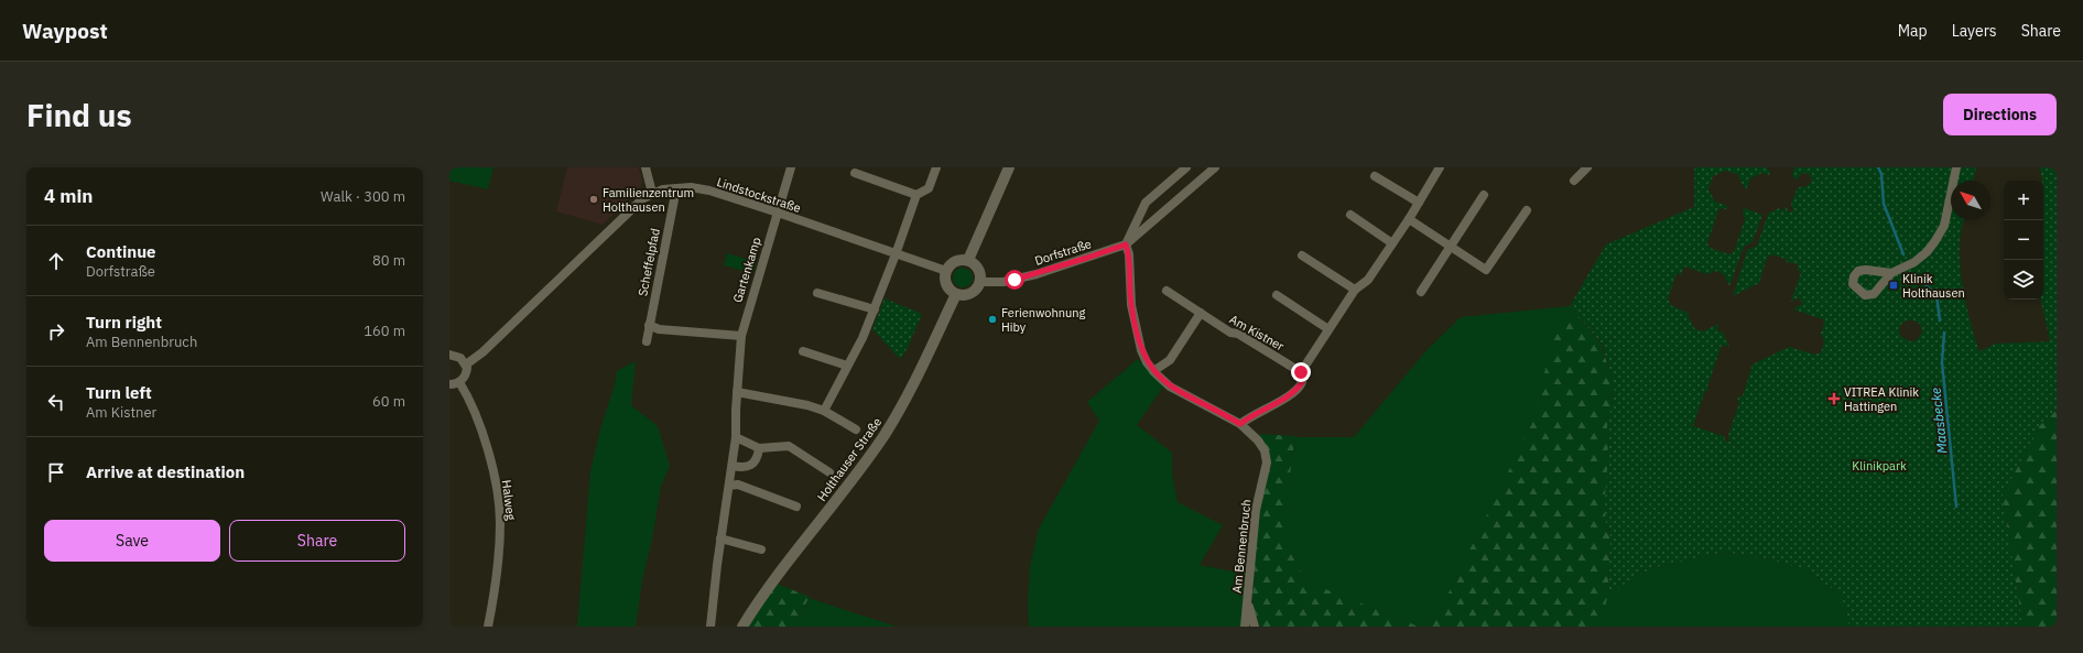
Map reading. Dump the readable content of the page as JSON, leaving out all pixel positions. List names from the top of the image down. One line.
{"streets":{"street":["Lindstockstraße","Dorfstraße","Scheffelpfad","Gartenkamp","Am Kistner","Holthauser Straße","Halweg","Am Bennenbruch"]},"crossings":[["Lindstockstraße","Dorfstraße"],["Lindstockstraße","Scheffelpfad"],["Lindstockstraße","Gartenkamp"],["Lindstockstraße","Holthauser Straße"],["Dorfstraße","Holthauser Straße"],["Dorfstraße","Am Bennenbruch"]],"water":["Maasbecke"],"parks":["Klinikpark"],"places":{"other":["Familienzentrum Holthausen","Ferienwohnung Hiby"],"transit":["Klinik Holthausen"],"health":["VITREA Klinik Hattingen"]},"north":"top left","page":{"header":"Waypost","nav":["Map","Layers","Share"],"buttons":["Directions",["Save","Share"]],"title":"Find us","heading":["4 min","Walk · 300 m"],"map_buttons":["+","−"],"list":[["Continue","Dorfstraße","80 m"],["Turn right","Am Bennenbruch","160 m"],["Turn left","Am Kistner","60 m"],"Arrive at destination"]}}
